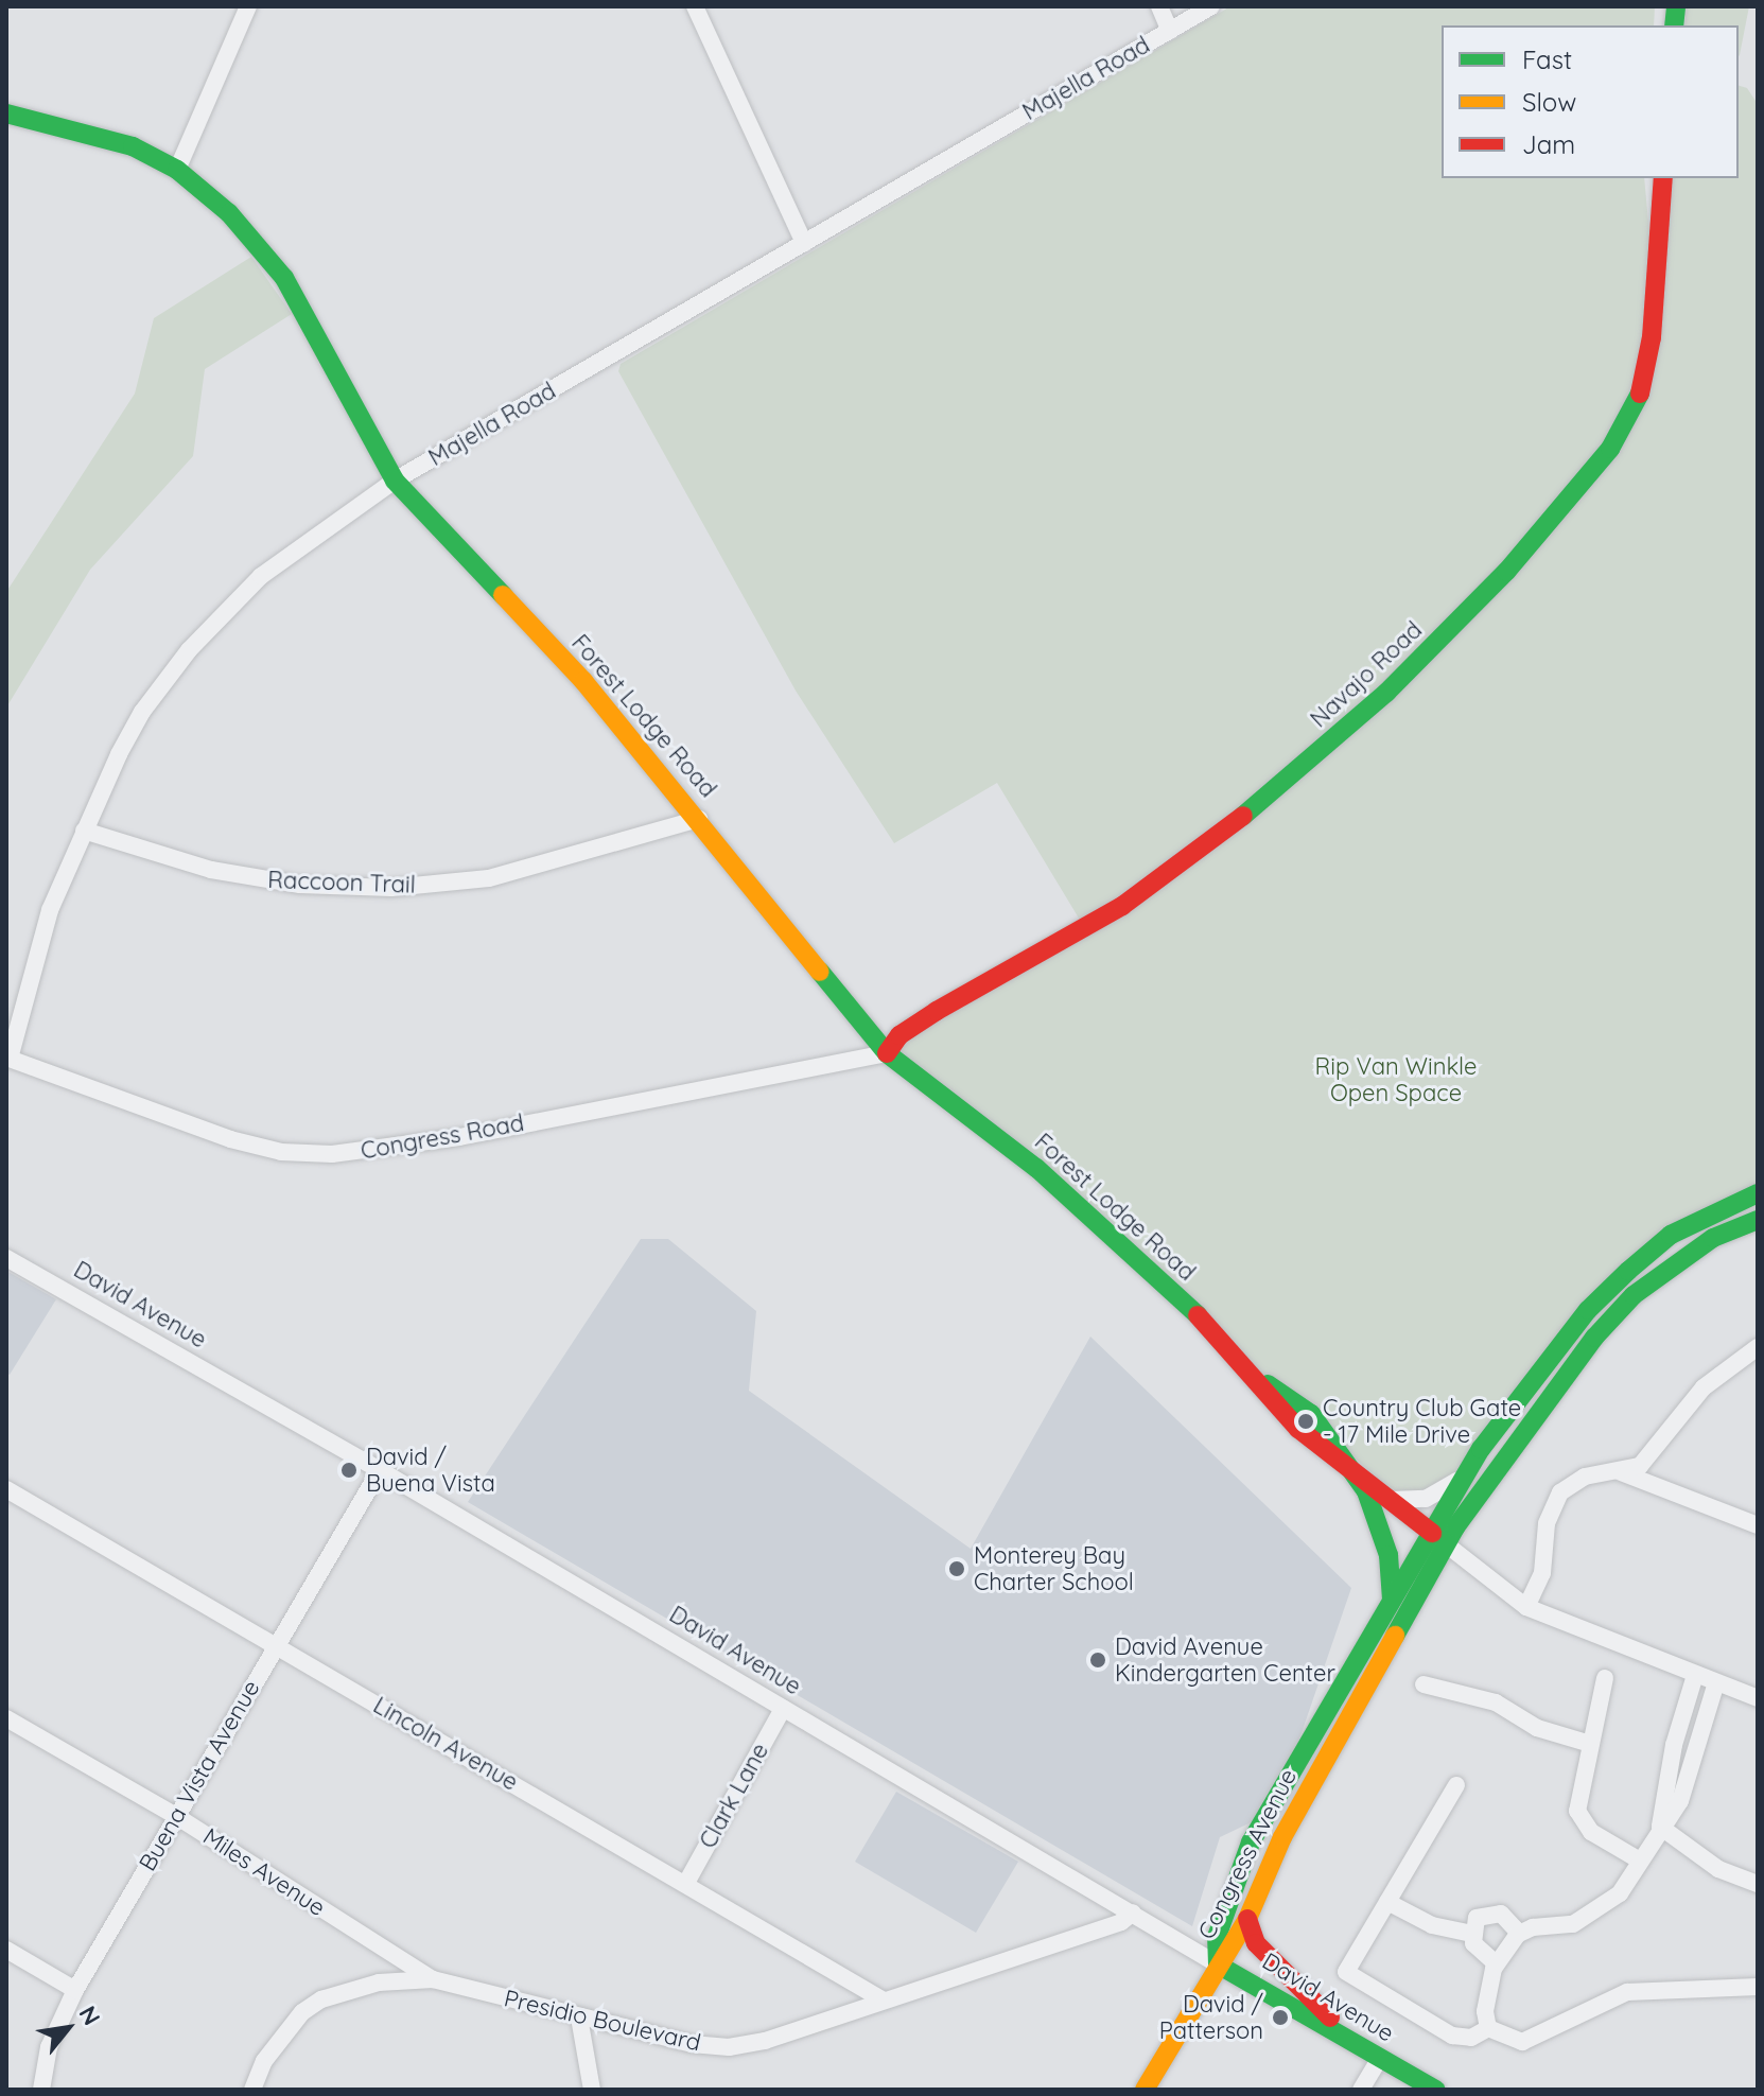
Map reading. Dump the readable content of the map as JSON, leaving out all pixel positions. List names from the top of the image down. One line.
{"streets":{"street":["Majella Road","Navajo Road","Forest Lodge Road","Raccoon Trail","Congress Road","David Avenue","Lincoln Avenue","Buena Vista Avenue","Clark Lane","Congress Avenue","Miles Avenue","Presidio Boulevard"]},"crossings":[["Majella Road","Forest Lodge Road"],["Majella Road","Raccoon Trail"],["Majella Road","Congress Road"],["Navajo Road","Forest Lodge Road"],["Navajo Road","Congress Road"],["Forest Lodge Road","Raccoon Trail"],["Forest Lodge Road","Congress Road"],["Forest Lodge Road","Congress Avenue"],["David Avenue","Buena Vista Avenue"],["David Avenue","Clark Lane"],["David Avenue","Congress Avenue"],["David Avenue","Presidio Boulevard"],["Lincoln Avenue","Buena Vista Avenue"],["Lincoln Avenue","Clark Lane"],["Lincoln Avenue","Presidio Boulevard"],["Buena Vista Avenue","Miles Avenue"],["Miles Avenue","Presidio Boulevard"]],"parks":["Rip Van Winkle Open Space"],"places":["Country Club Gate - 17 Mile Drive","David / Buena Vista","Monterey Bay Charter School","David Avenue Kindergarten Center","David / Patterson"],"legend":["Fast","Slow","Jam"],"north":"top right"}
